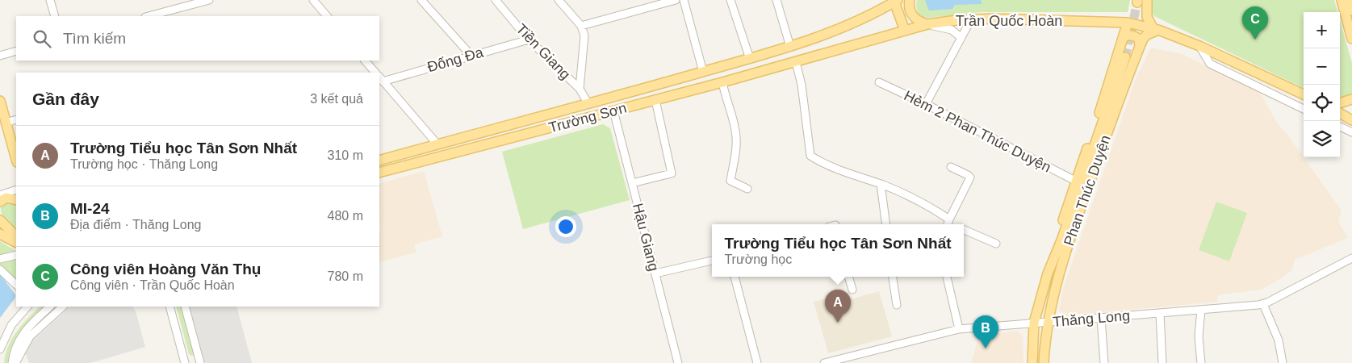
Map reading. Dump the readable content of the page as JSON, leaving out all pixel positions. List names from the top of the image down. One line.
{"streets":{"main road":["Trần Quốc Hoàn","Trường Sơn","Phan Thúc Duyện"],"street":["Tiền Giang","Đống Đa","Hẻm 2 Phan Thúc Duyện","Hậu Giang","Thăng Long"]},"crossings":[["Trần Quốc Hoàn","Trường Sơn"],["Trần Quốc Hoàn","Phan Thúc Duyện"],["Tiền Giang","Đống Đa"],["Tiền Giang","Trường Sơn"],["Trường Sơn","Hậu Giang"],["Hẻm 2 Phan Thúc Duyện","Phan Thúc Duyện"],["Phan Thúc Duyện","Thăng Long"]],"page":{"pins":["C","A","B"],"map_buttons":["+","−"],"search":"Tìm kiếm","heading":["Gần đây","3 kết quả"],"list":[{"mark":"A","name":"Trường Tiểu học Tân Sơn Nhất","note":"Trường học · Thăng Long","value":"310 m"},{"mark":"B","name":"MI-24","note":"Địa điểm · Thăng Long","value":"480 m"},{"mark":"C","name":"Công viên Hoàng Văn Thụ","note":"Công viên · Trần Quốc Hoàn","value":"780 m"}],"popup":["Trường Tiểu học Tân Sơn Nhất","Trường học"]}}
